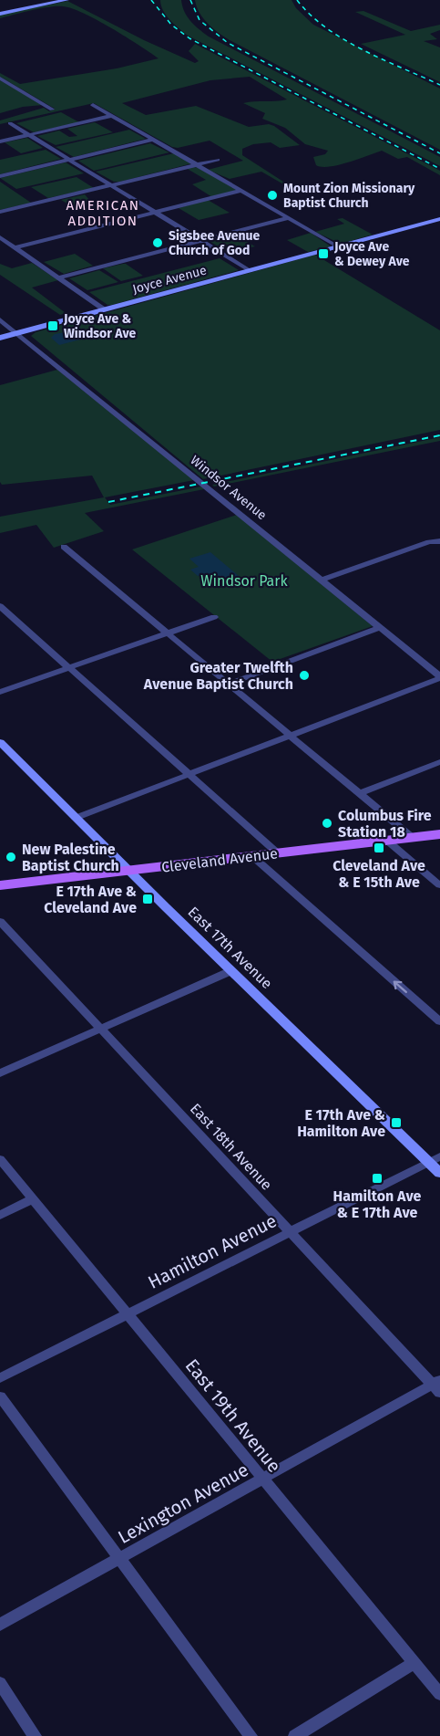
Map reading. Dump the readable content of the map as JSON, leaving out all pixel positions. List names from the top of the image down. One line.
{"streets":{"main road":["Cleveland Avenue"],"street":["Joyce Avenue","Windsor Avenue","East 17th Avenue","East 18th Avenue","Hamilton Avenue","East 19th Avenue","Lexington Avenue"]},"crossings":[["Joyce Avenue","Windsor Avenue"],["Cleveland Avenue","East 17th Avenue"],["East 17th Avenue","Hamilton Avenue"],["East 18th Avenue","Hamilton Avenue"],["East 18th Avenue","Lexington Avenue"],["Hamilton Avenue","East 19th Avenue"],["East 19th Avenue","Lexington Avenue"]],"districts":["AMERICAN ADDITION"],"parks":["Windsor Park"],"places":{"other":["Mount Zion Missionary Baptist Church","Sigsbee Avenue Church of God","Greater Twelfth Avenue Baptist Church","Columbus Fire Station 18","New Palestine Baptist Church"],"transit":["Joyce Ave & Dewey Ave","Joyce Ave & Windsor Ave","Cleveland Ave & E 15th Ave","E 17th Ave & Cleveland Ave","E 17th Ave & Hamilton Ave","Hamilton Ave & E 17th Ave"]}}
